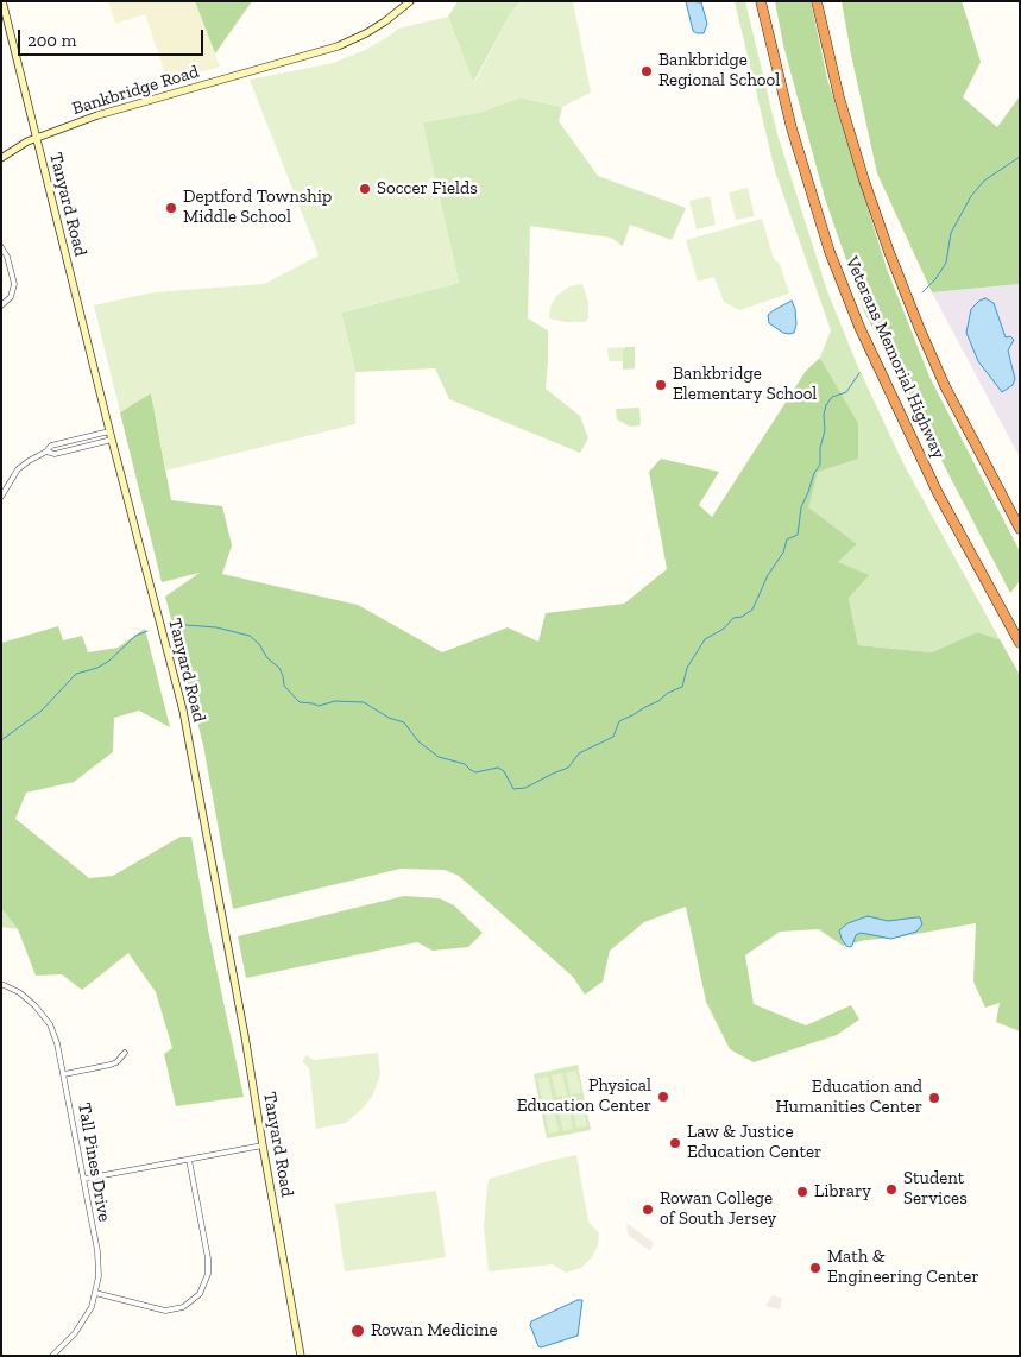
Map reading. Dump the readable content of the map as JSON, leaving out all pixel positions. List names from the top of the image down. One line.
{"streets":{"highway":["Veterans Memorial Highway"],"street":["Bankbridge Road","Tanyard Road","Tall Pines Drive"]},"crossings":[["Bankbridge Road","Tanyard Road"]],"places":["Bankbridge Regional School","Soccer Fields","Deptford Township Middle School","Bankbridge Elementary School","Physical Education Center","Education and Humanities Center","Law & Justice Education Center","Student Services","Library","Rowan College of South Jersey","Math & Engineering Center","Rowan Medicine"],"scale_bar":"200 m"}
